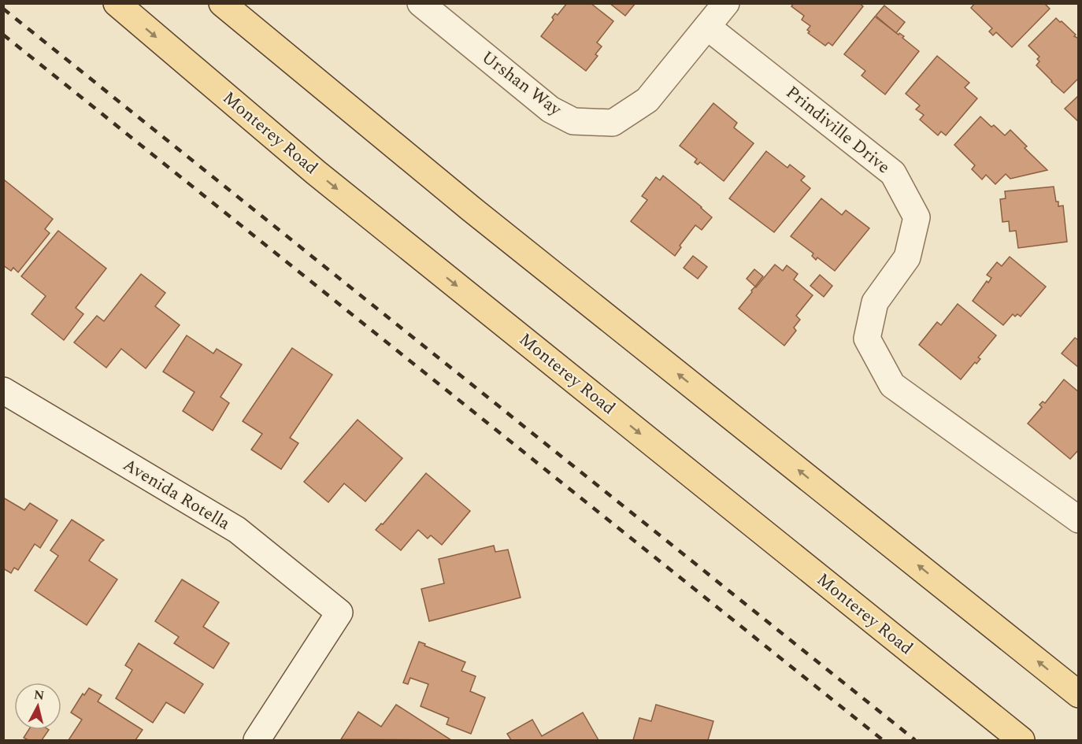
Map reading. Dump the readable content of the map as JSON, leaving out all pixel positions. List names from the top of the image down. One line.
{"streets":{"main road":["Monterey Road"],"street":["Urshan Way","Prindiville Drive","Avenida Rotella"]},"crossings":[["Urshan Way","Prindiville Drive"]],"north":"top"}
